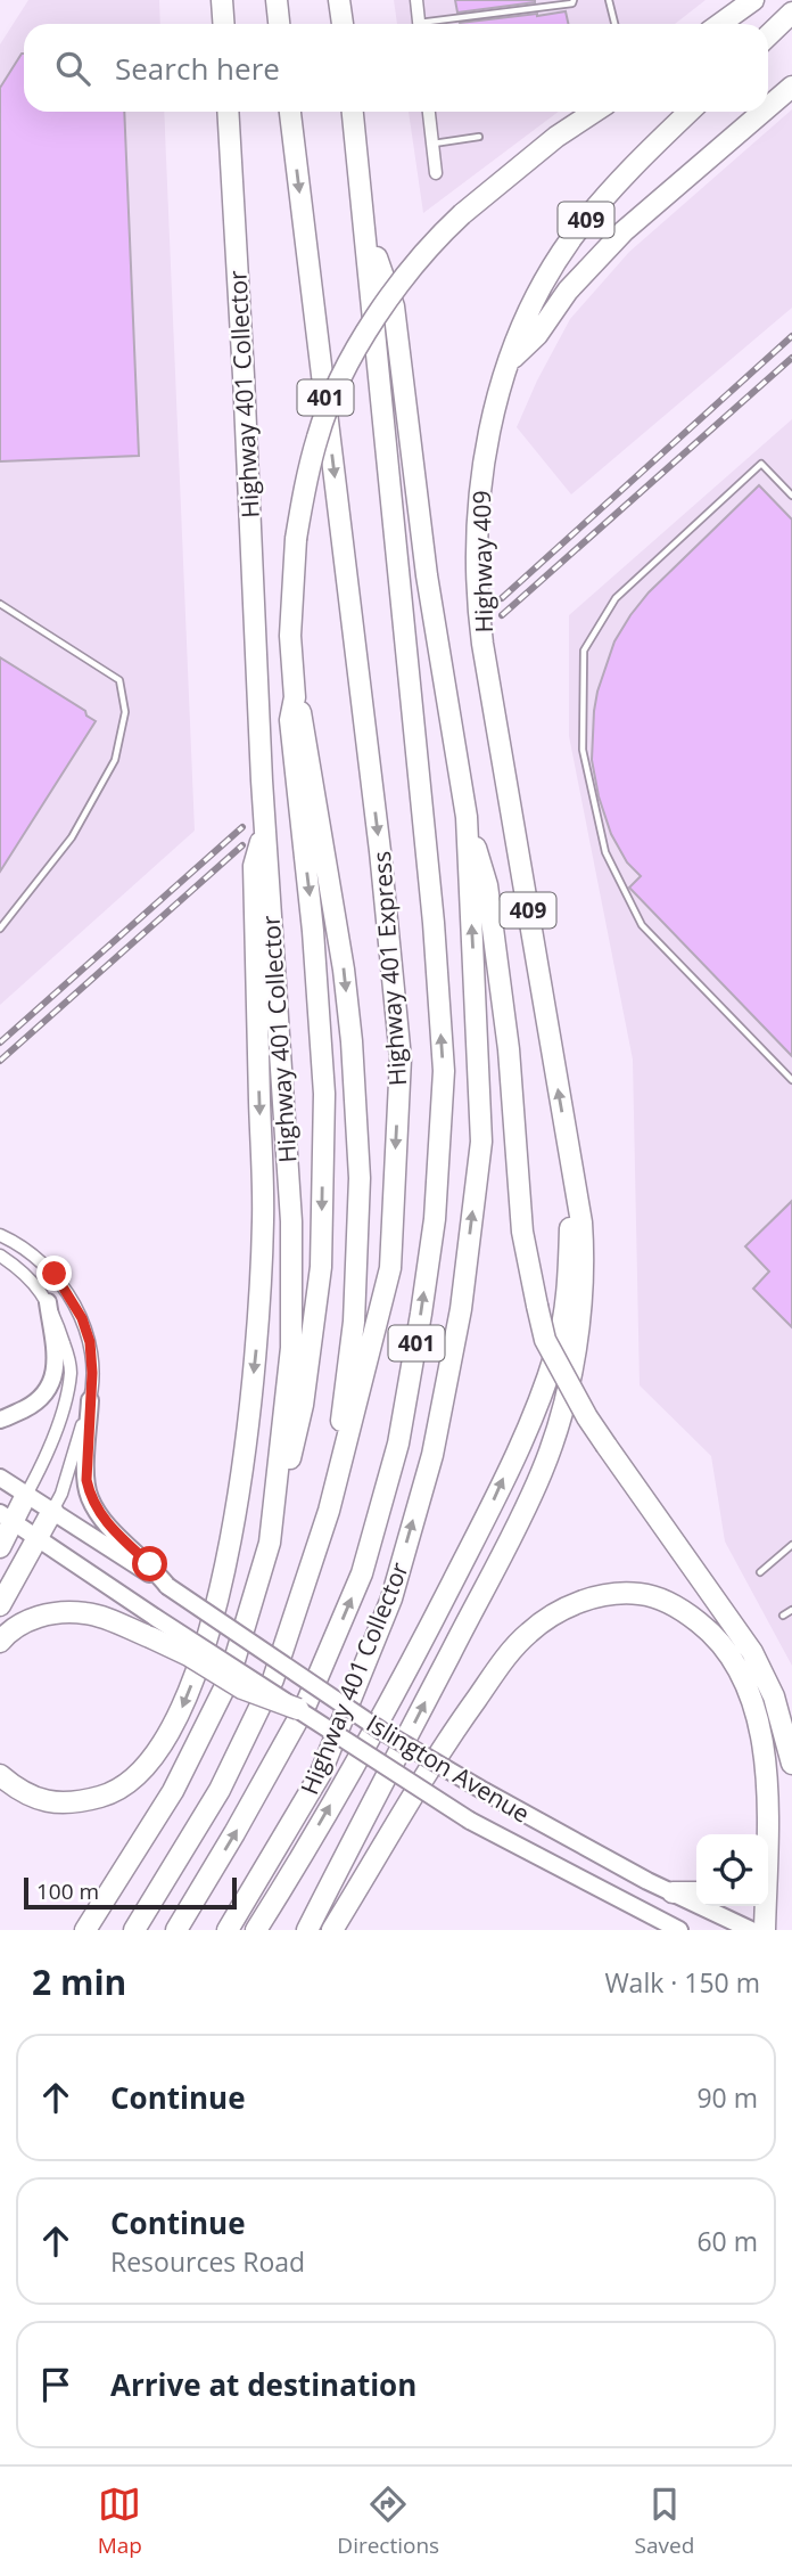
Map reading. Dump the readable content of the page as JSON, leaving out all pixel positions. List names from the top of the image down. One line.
{"streets":{"highway":["409","Highway 401 Collector","401","Highway 409","Highway 401 Express"],"main road":["Islington Avenue"]},"crossings":[["Highway 401 Collector","401"],["Highway 401 Collector","Highway 401 Express"],["401","Highway 401 Express"]],"scale_bar":"100 m","page":{"search":"Search here","scale":"100 m","heading":["2 min","Walk · 150 m"],"list":[["Continue","90 m"],["Continue","Resources Road","60 m"],"Arrive at destination"],"nav":["Map","Directions","Saved"]}}
